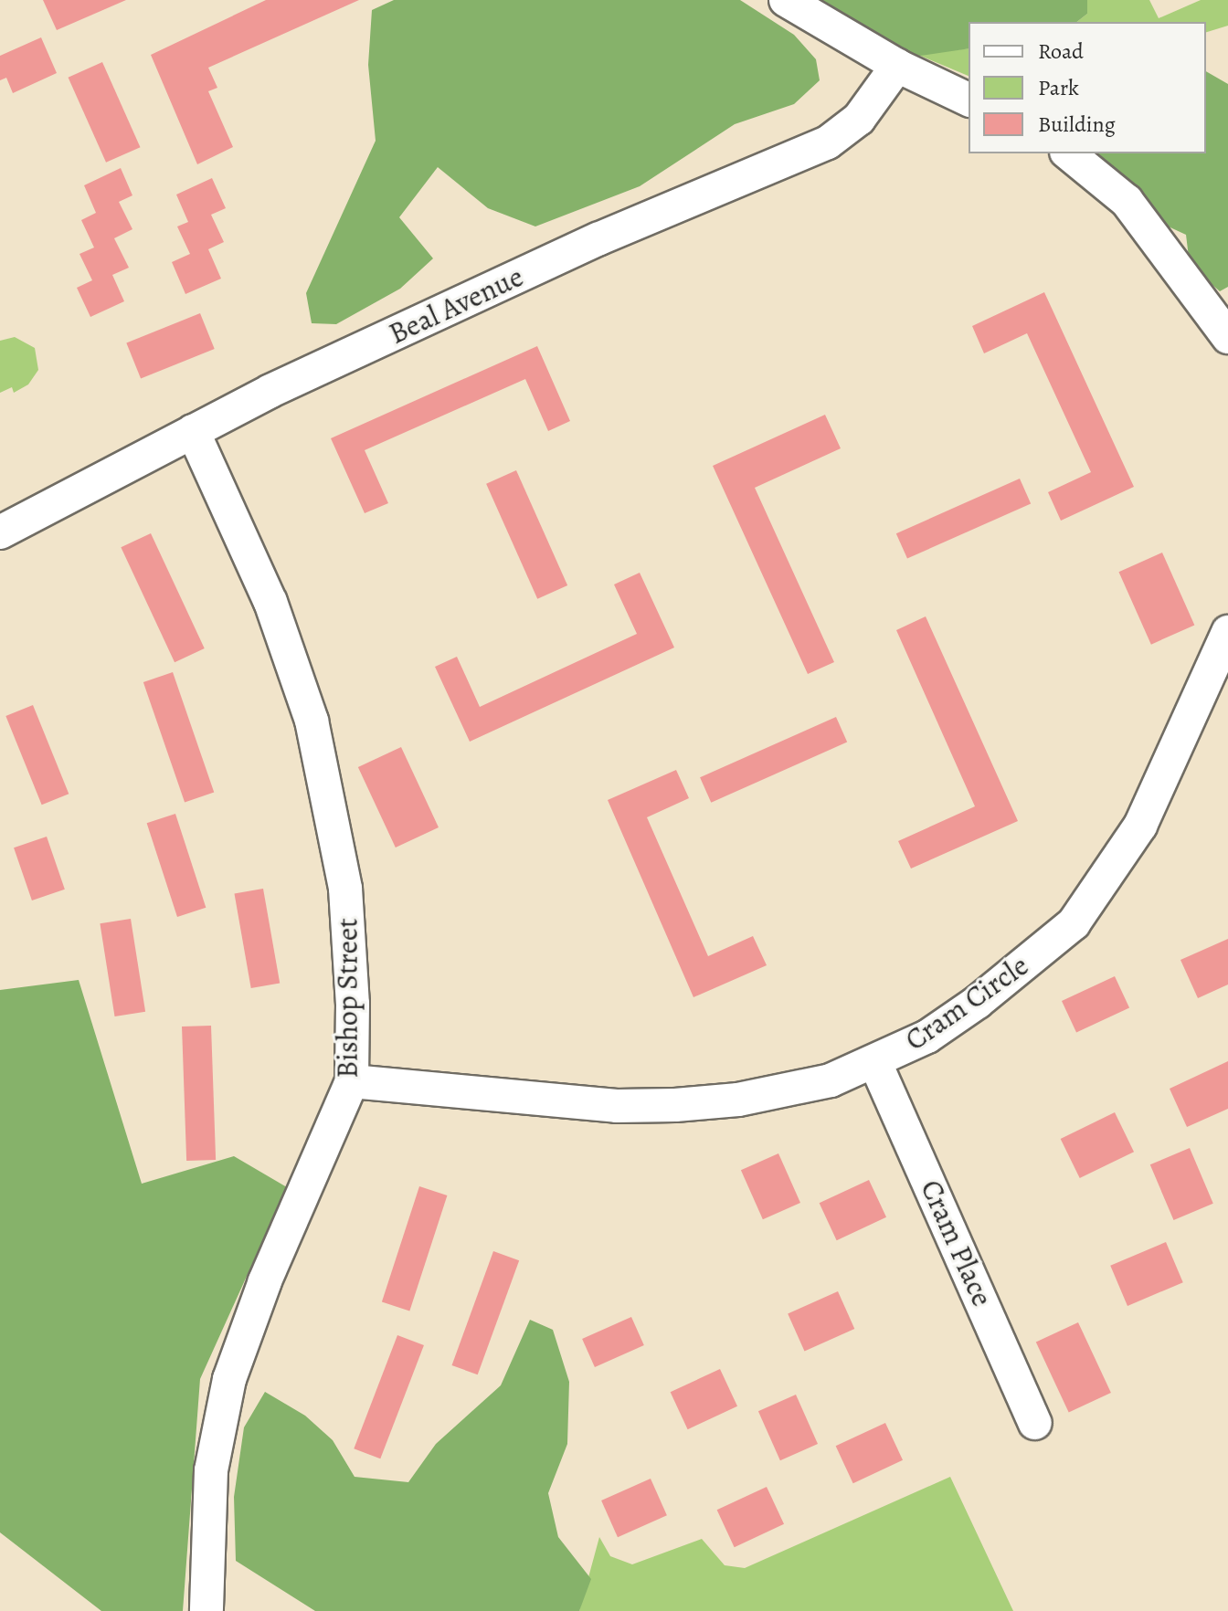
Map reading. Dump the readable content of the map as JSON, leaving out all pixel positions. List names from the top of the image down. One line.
{"streets":{"street":["Beal Avenue","Bishop Street","Cram Circle","Cram Place"]},"crossings":[["Beal Avenue","Bishop Street"],["Bishop Street","Cram Circle"],["Cram Circle","Cram Place"]],"legend":["Road","Park","Building"]}
